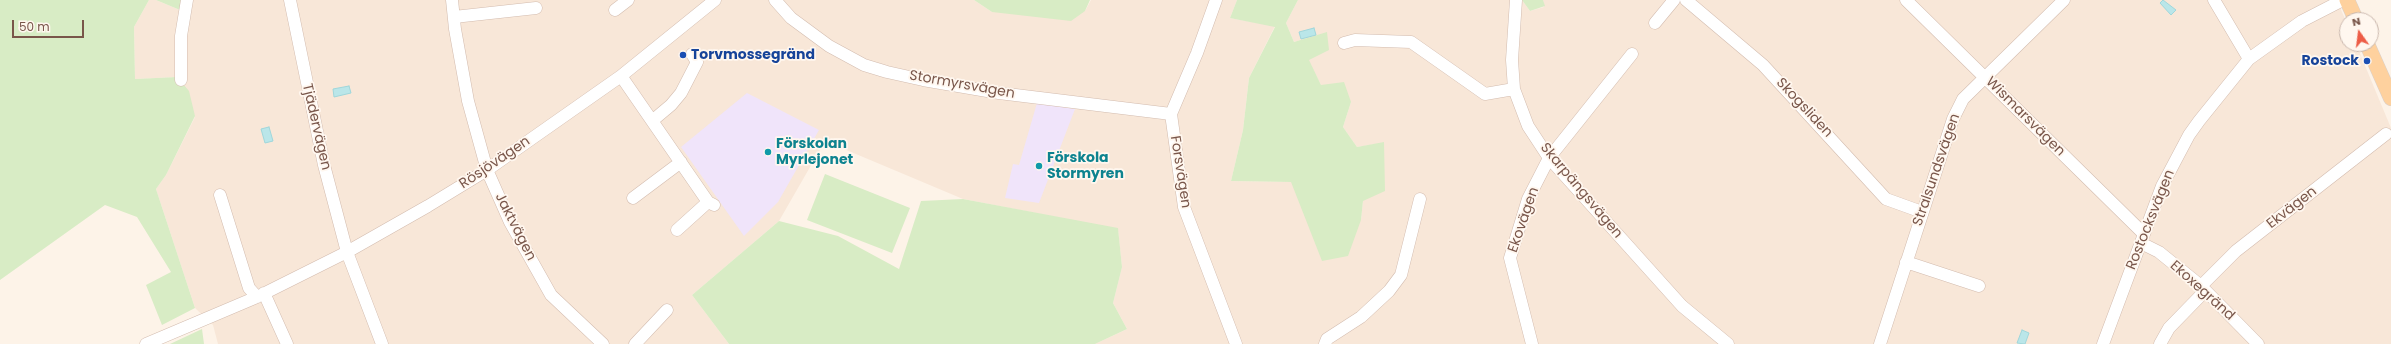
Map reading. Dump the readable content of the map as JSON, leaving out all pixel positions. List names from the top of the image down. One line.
{"streets":{"street":["Stormyrsvägen","Skogsliden","Wismarsvägen","Tjädervägen","Rösjövägen","Stralsundsvägen","Forsvägen","Skarpängsvägen","Ekvägen","Ekovägen","Rostocksvägen","Jaktvägen","Ekoxegränd"]},"crossings":[["Stormyrsvägen","Forsvägen"],["Skogsliden","Stralsundsvägen"],["Wismarsvägen","Stralsundsvägen"],["Wismarsvägen","Rostocksvägen"],["Wismarsvägen","Ekoxegränd"],["Tjädervägen","Rösjövägen"],["Rösjövägen","Jaktvägen"],["Skarpängsvägen","Ekovägen"],["Ekvägen","Ekoxegränd"],["Rostocksvägen","Ekoxegränd"]],"places":["Torvmossegränd","Rostock","Förskolan Myrlejonet","Förskola Stormyren"],"scale_bar":"50 m","north":"top"}
